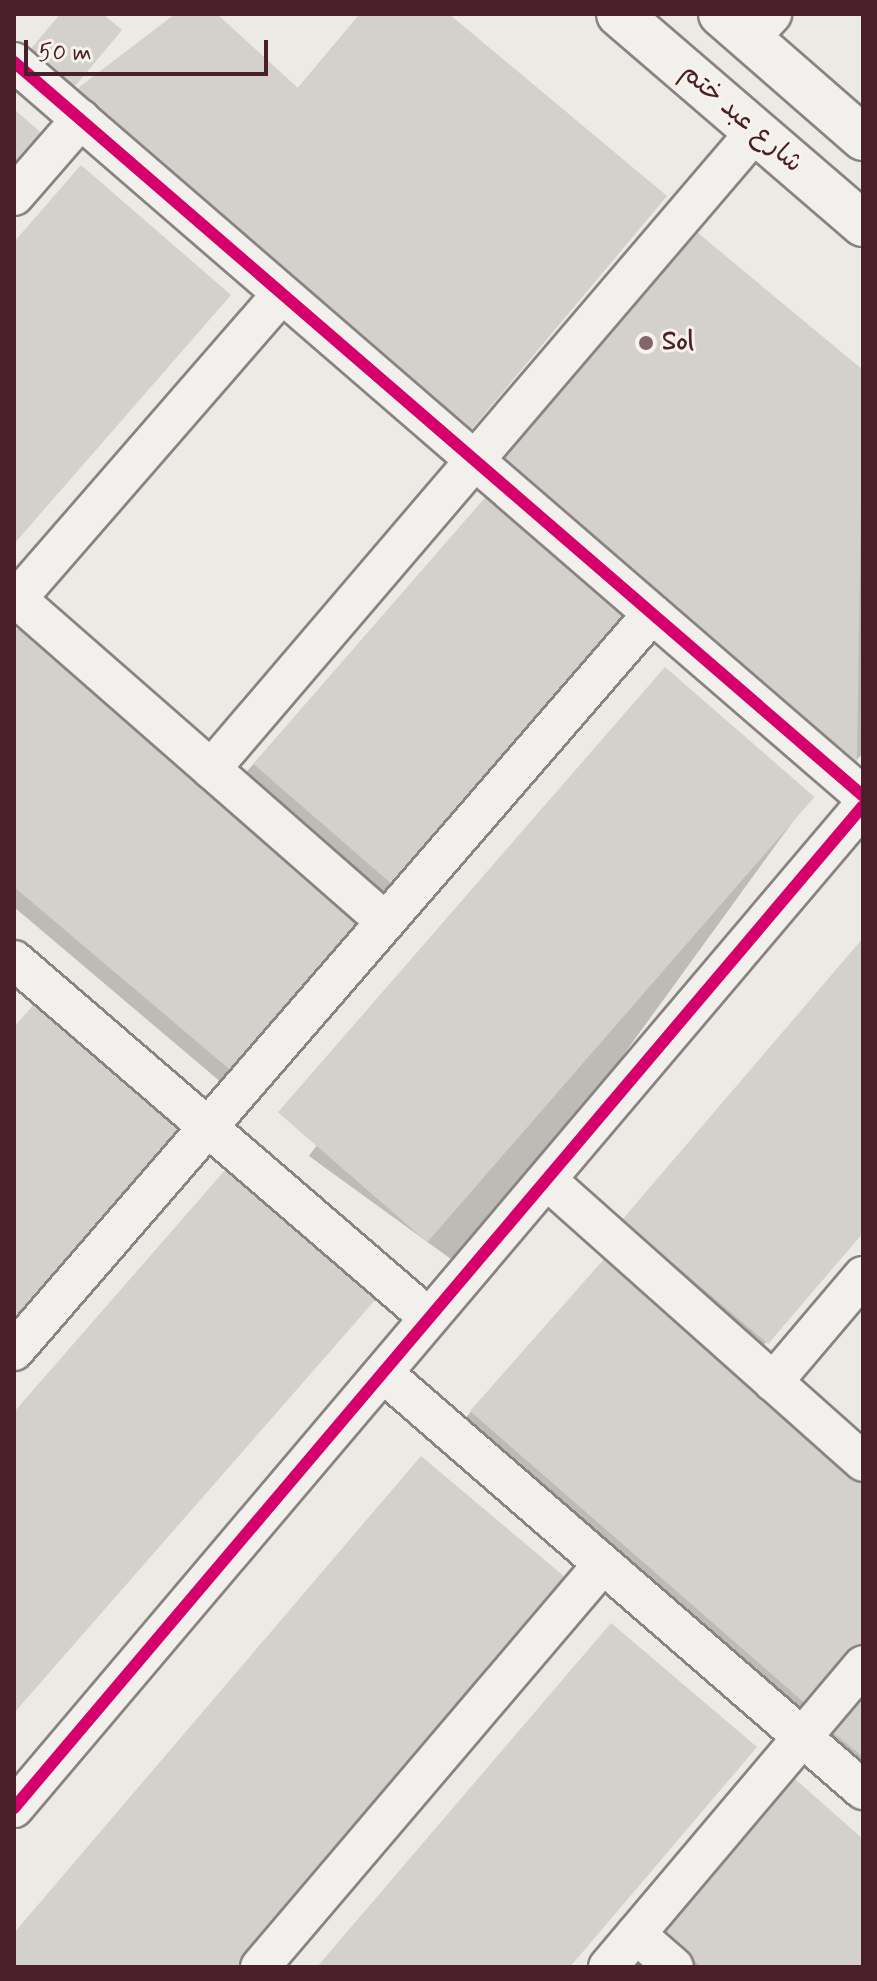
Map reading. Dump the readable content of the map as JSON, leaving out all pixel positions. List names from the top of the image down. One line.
{"streets":{"main road":["شارع عبد ختم"]},"places":["Sol"],"scale_bar":"50 m"}
